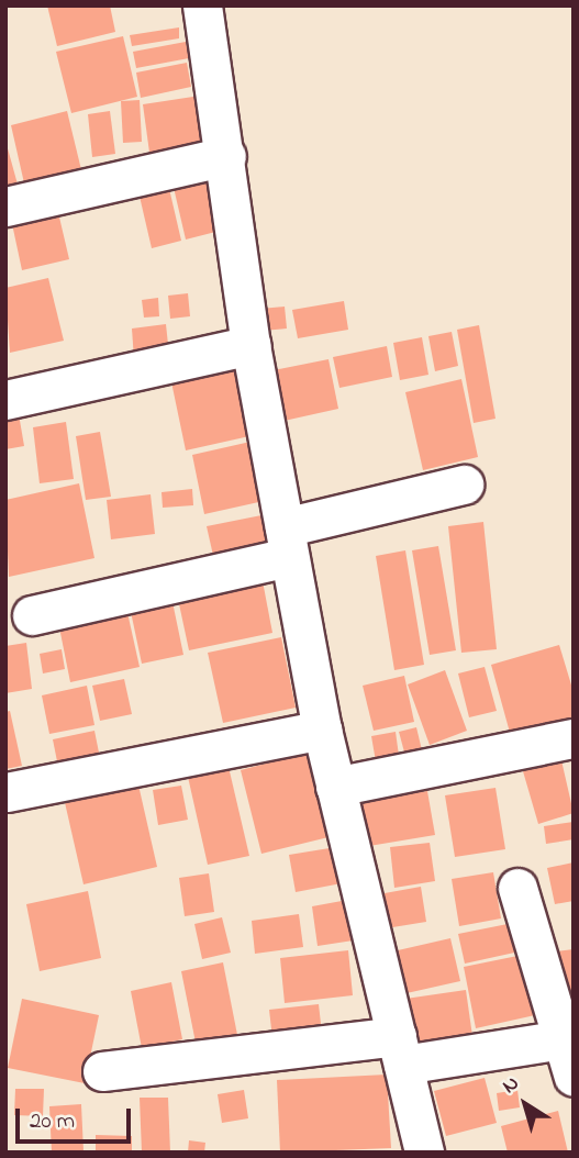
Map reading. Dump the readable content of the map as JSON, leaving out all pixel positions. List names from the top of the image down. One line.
{"scale_bar":"20 m","north":"top left"}
